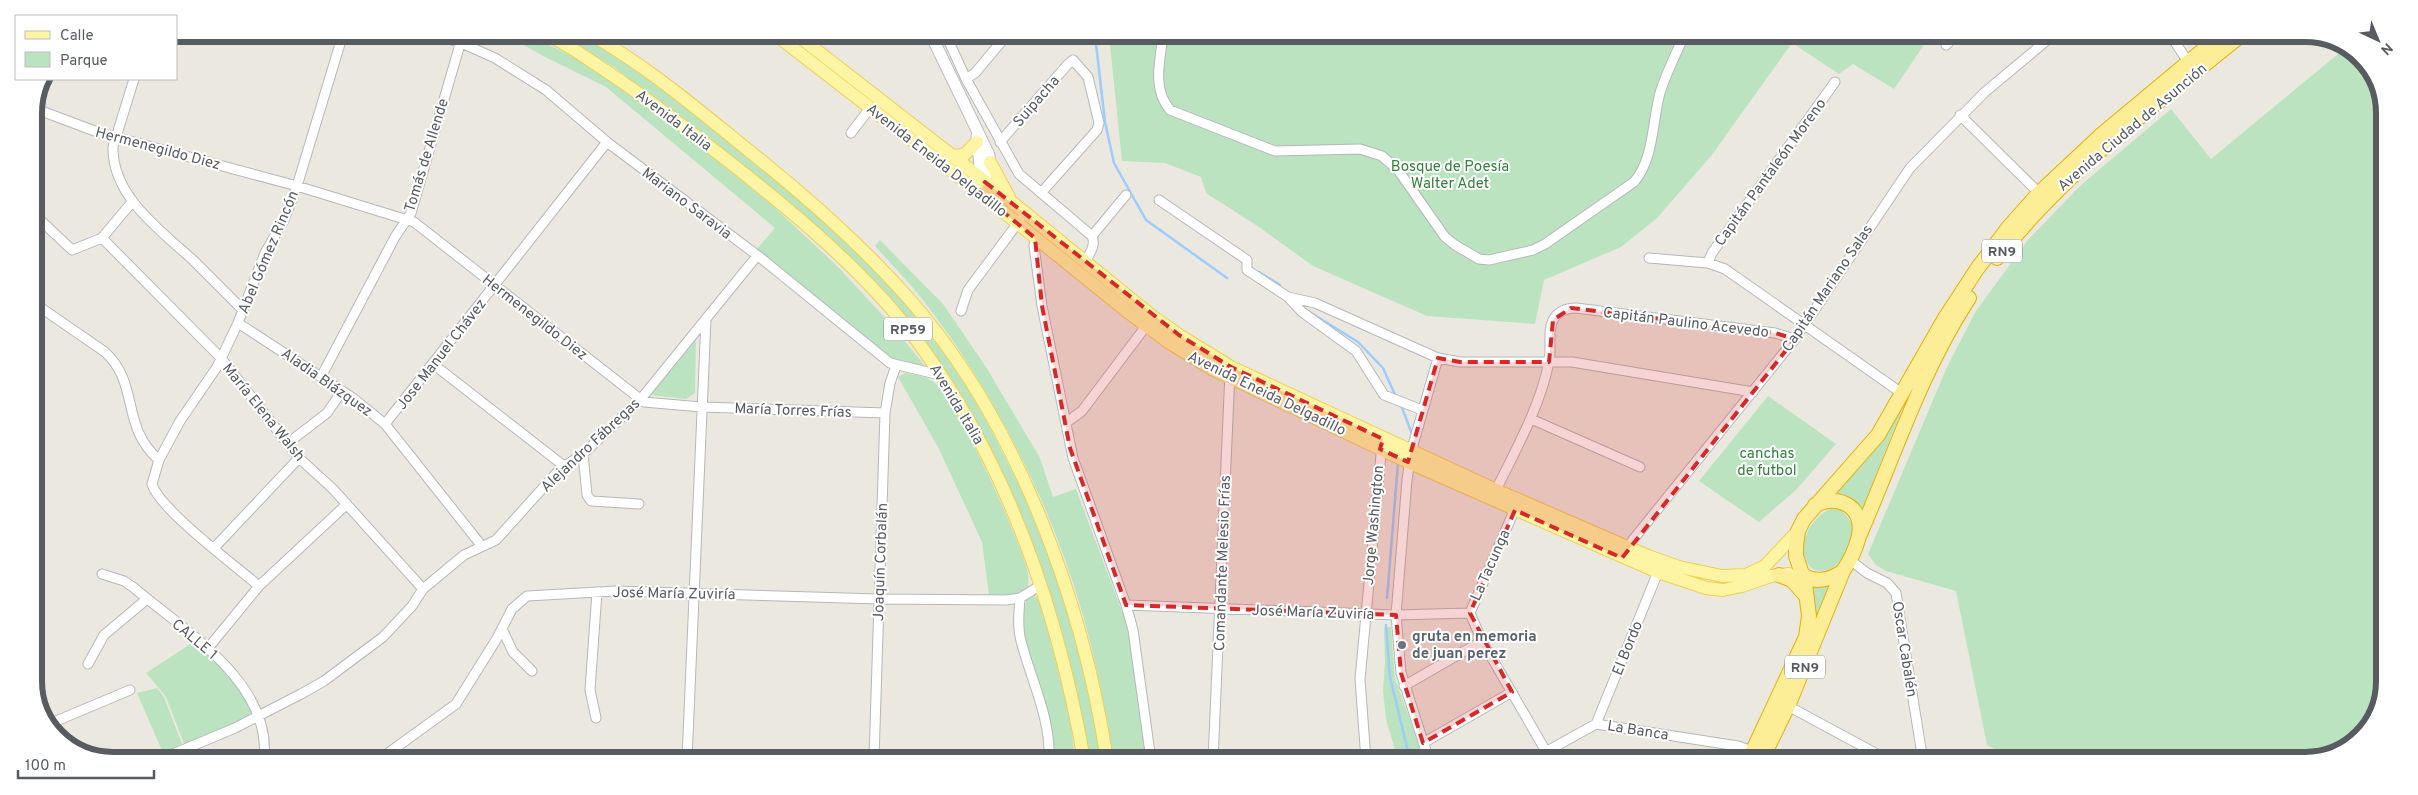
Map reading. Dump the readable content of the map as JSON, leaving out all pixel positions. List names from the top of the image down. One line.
{"streets":{"highway":["Avenida Ciudad de Asunción","RN9"],"main road":["Avenida Italia","Avenida Eneida Delgadillo","RP59"],"street":["Suipacha","Hermenegildo Diez","Tomás de Allende","Capitán Pantaleón Moreno","Mariano Saravia","Abel Gómez Rincón","Capitán Mariano Salas","Capitán Paulino Acevedo","Jose Manuel Chávez","Aladia Blázquez","María Torres Frías","María Elena Walsh","Alejandro Fábregas","Jorge Washington","Joaquín Corbalán","Comandante Melesio Frías","La Tacunga","José María Zuviría","CALLE 1","El Bordo","Oscar Cabalén","La Banca"]},"crossings":[["Avenida Italia","Mariano Saravia"],["Avenida Italia","José María Zuviría"],["Avenida Ciudad de Asunción","Avenida Eneida Delgadillo"],["Avenida Ciudad de Asunción","RN9"],["Avenida Ciudad de Asunción","Oscar Cabalén"],["Hermenegildo Diez","Tomás de Allende"],["Hermenegildo Diez","Abel Gómez Rincón"],["Hermenegildo Diez","Jose Manuel Chávez"],["Hermenegildo Diez","María Torres Frías"],["Hermenegildo Diez","Alejandro Fábregas"],["Tomás de Allende","Aladia Blázquez"],["Avenida Eneida Delgadillo","RN9"],["Avenida Eneida Delgadillo","Capitán Mariano Salas"],["Avenida Eneida Delgadillo","Jorge Washington"],["Avenida Eneida Delgadillo","Comandante Melesio Frías"],["Avenida Eneida Delgadillo","La Tacunga"],["Avenida Eneida Delgadillo","El Bordo"],["Avenida Eneida Delgadillo","Oscar Cabalén"],["Mariano Saravia","Jose Manuel Chávez"],["Mariano Saravia","Alejandro Fábregas"],["Mariano Saravia","Joaquín Corbalán"],["RN9","Oscar Cabalén"],["Abel Gómez Rincón","Aladia Blázquez"],["Abel Gómez Rincón","María Elena Walsh"],["Capitán Mariano Salas","Capitán Paulino Acevedo"],["Jose Manuel Chávez","Aladia Blázquez"],["Aladia Blázquez","Alejandro Fábregas"],["María Torres Frías","Joaquín Corbalán"],["María Elena Walsh","Alejandro Fábregas"],["Alejandro Fábregas","CALLE 1"],["Jorge Washington","José María Zuviría"],["Joaquín Corbalán","José María Zuviría"],["Comandante Melesio Frías","José María Zuviría"],["La Tacunga","José María Zuviría"],["La Tacunga","La Banca"],["El Bordo","La Banca"]],"parks":["Bosque de Poesía Walter Adet","canchas de futbol"],"places":["gruta en memoria de juan perez"],"legend":["Calle","Parque"],"scale_bar":"100 m","north":"bottom right"}
